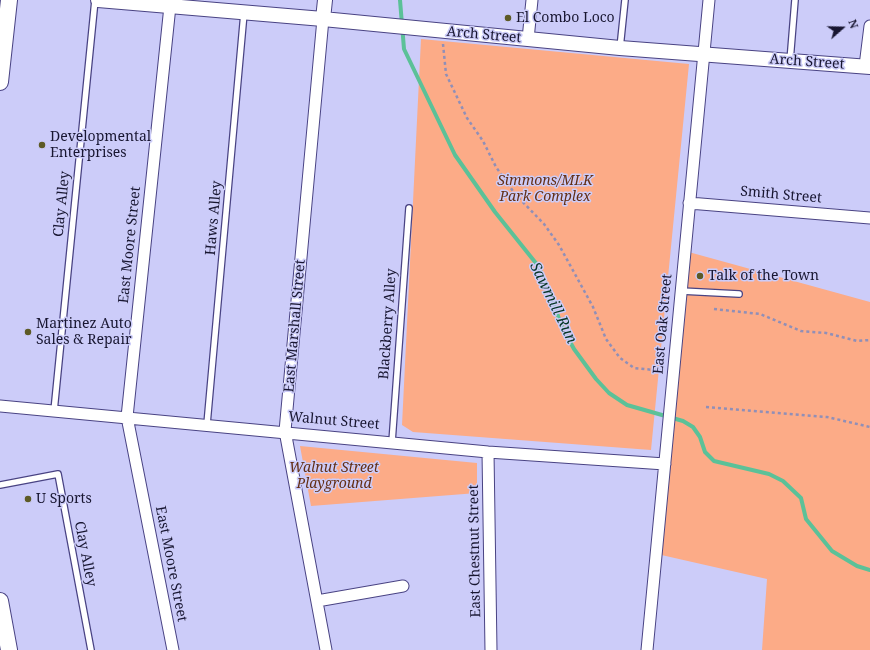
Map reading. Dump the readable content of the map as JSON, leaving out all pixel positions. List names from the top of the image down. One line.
{"streets":{"street":["Arch Street","Smith Street","East Moore Street","East Oak Street","East Marshall Street","Walnut Street","East Chestnut Street"],"lane":["Clay Alley","Haws Alley","Blackberry Alley"]},"crossings":[["Arch Street","Clay Alley"],["Arch Street","Haws Alley"],["Arch Street","East Moore Street"],["Arch Street","East Oak Street"],["Arch Street","East Marshall Street"],["Smith Street","East Oak Street"],["Clay Alley","Walnut Street"],["Haws Alley","Walnut Street"],["East Moore Street","Walnut Street"],["Blackberry Alley","Walnut Street"],["East Oak Street","Walnut Street"],["East Marshall Street","Walnut Street"],["Walnut Street","East Chestnut Street"]],"water":["Sawmill Run"],"parks":["Simmons/MLK Park Complex","Walnut Street Playground"],"places":["El Combo Loco","Developmental Enterprises","Talk of the Town","Martinez Auto Sales & Repair","U Sports"],"north":"right"}
